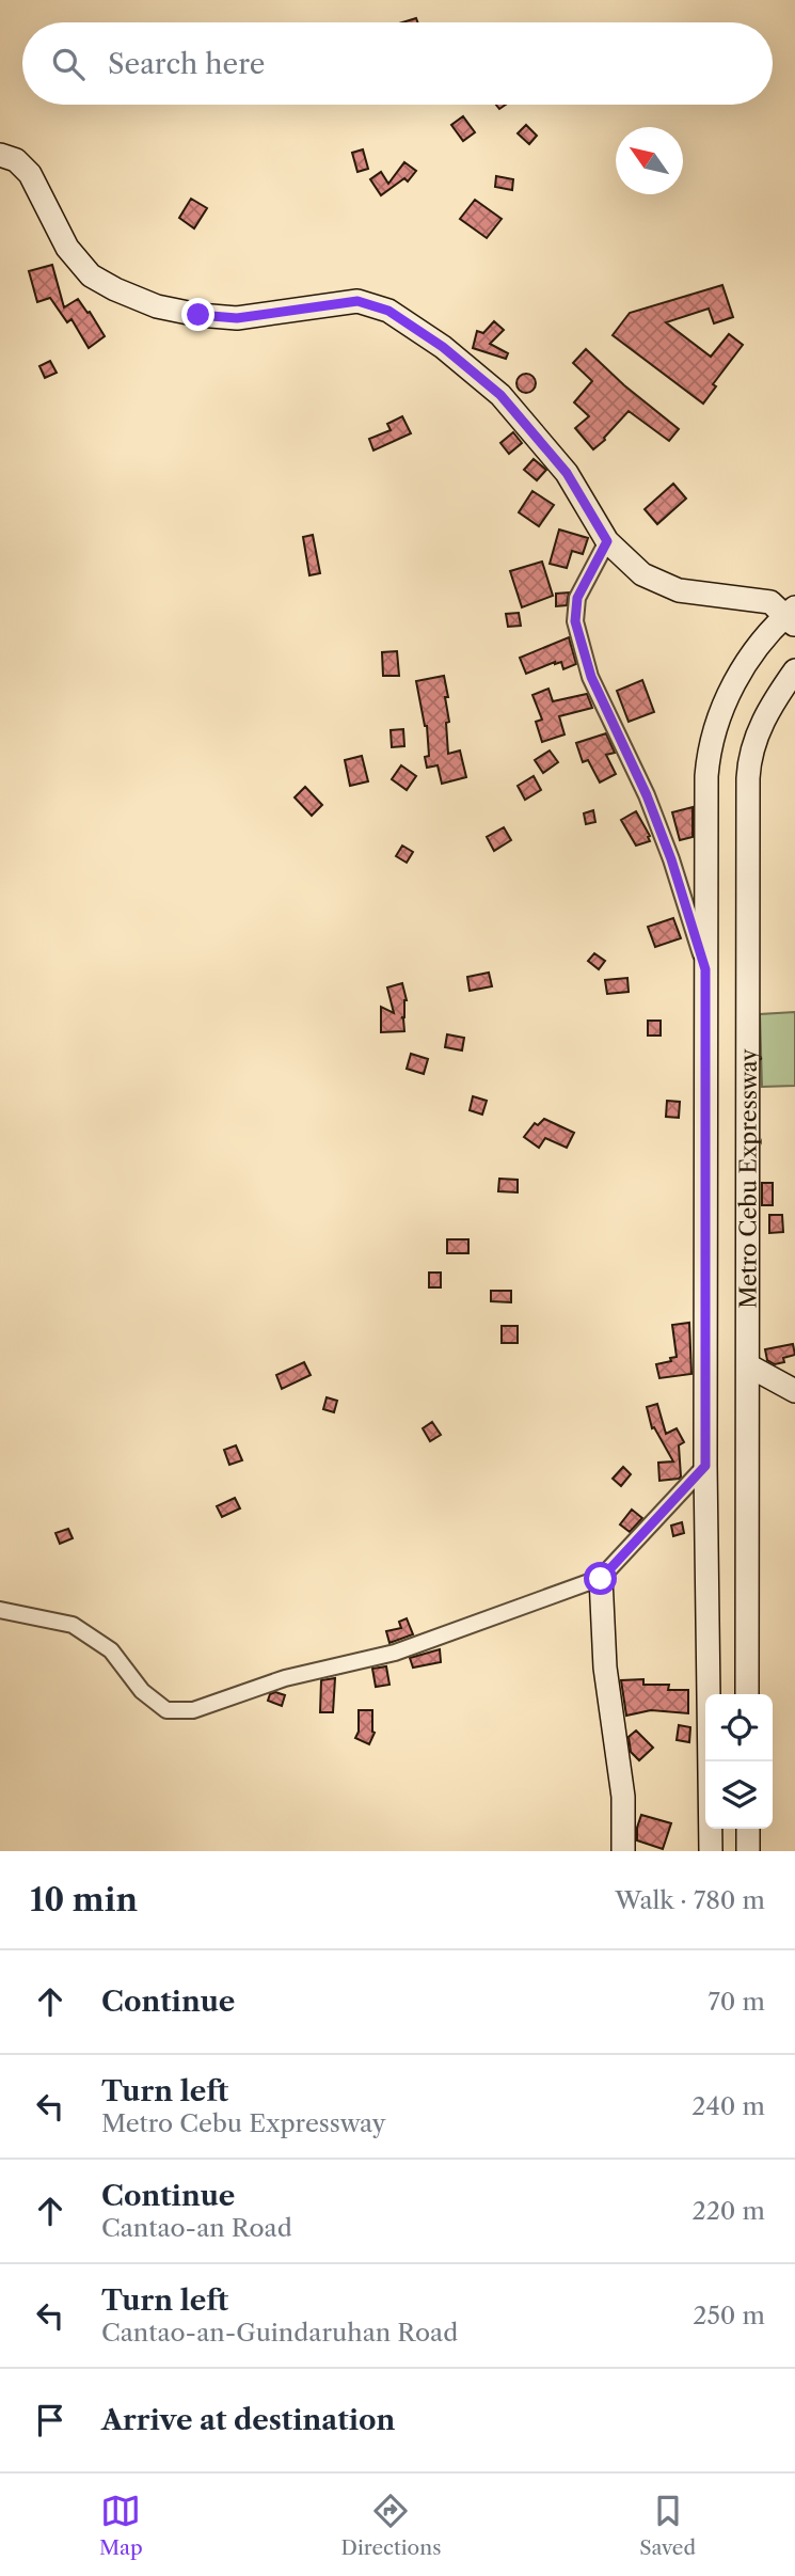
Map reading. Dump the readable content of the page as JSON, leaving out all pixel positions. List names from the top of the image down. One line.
{"streets":{"main road":["Metro Cebu Expressway"]},"north":"top left","page":{"search":"Search here","heading":["10 min","Walk · 780 m"],"list":[["Continue","70 m"],["Turn left","Metro Cebu Expressway","240 m"],["Continue","Cantao-an Road","220 m"],["Turn left","Cantao-an-Guindaruhan Road","250 m"],"Arrive at destination"],"nav":["Map","Directions","Saved"]}}
